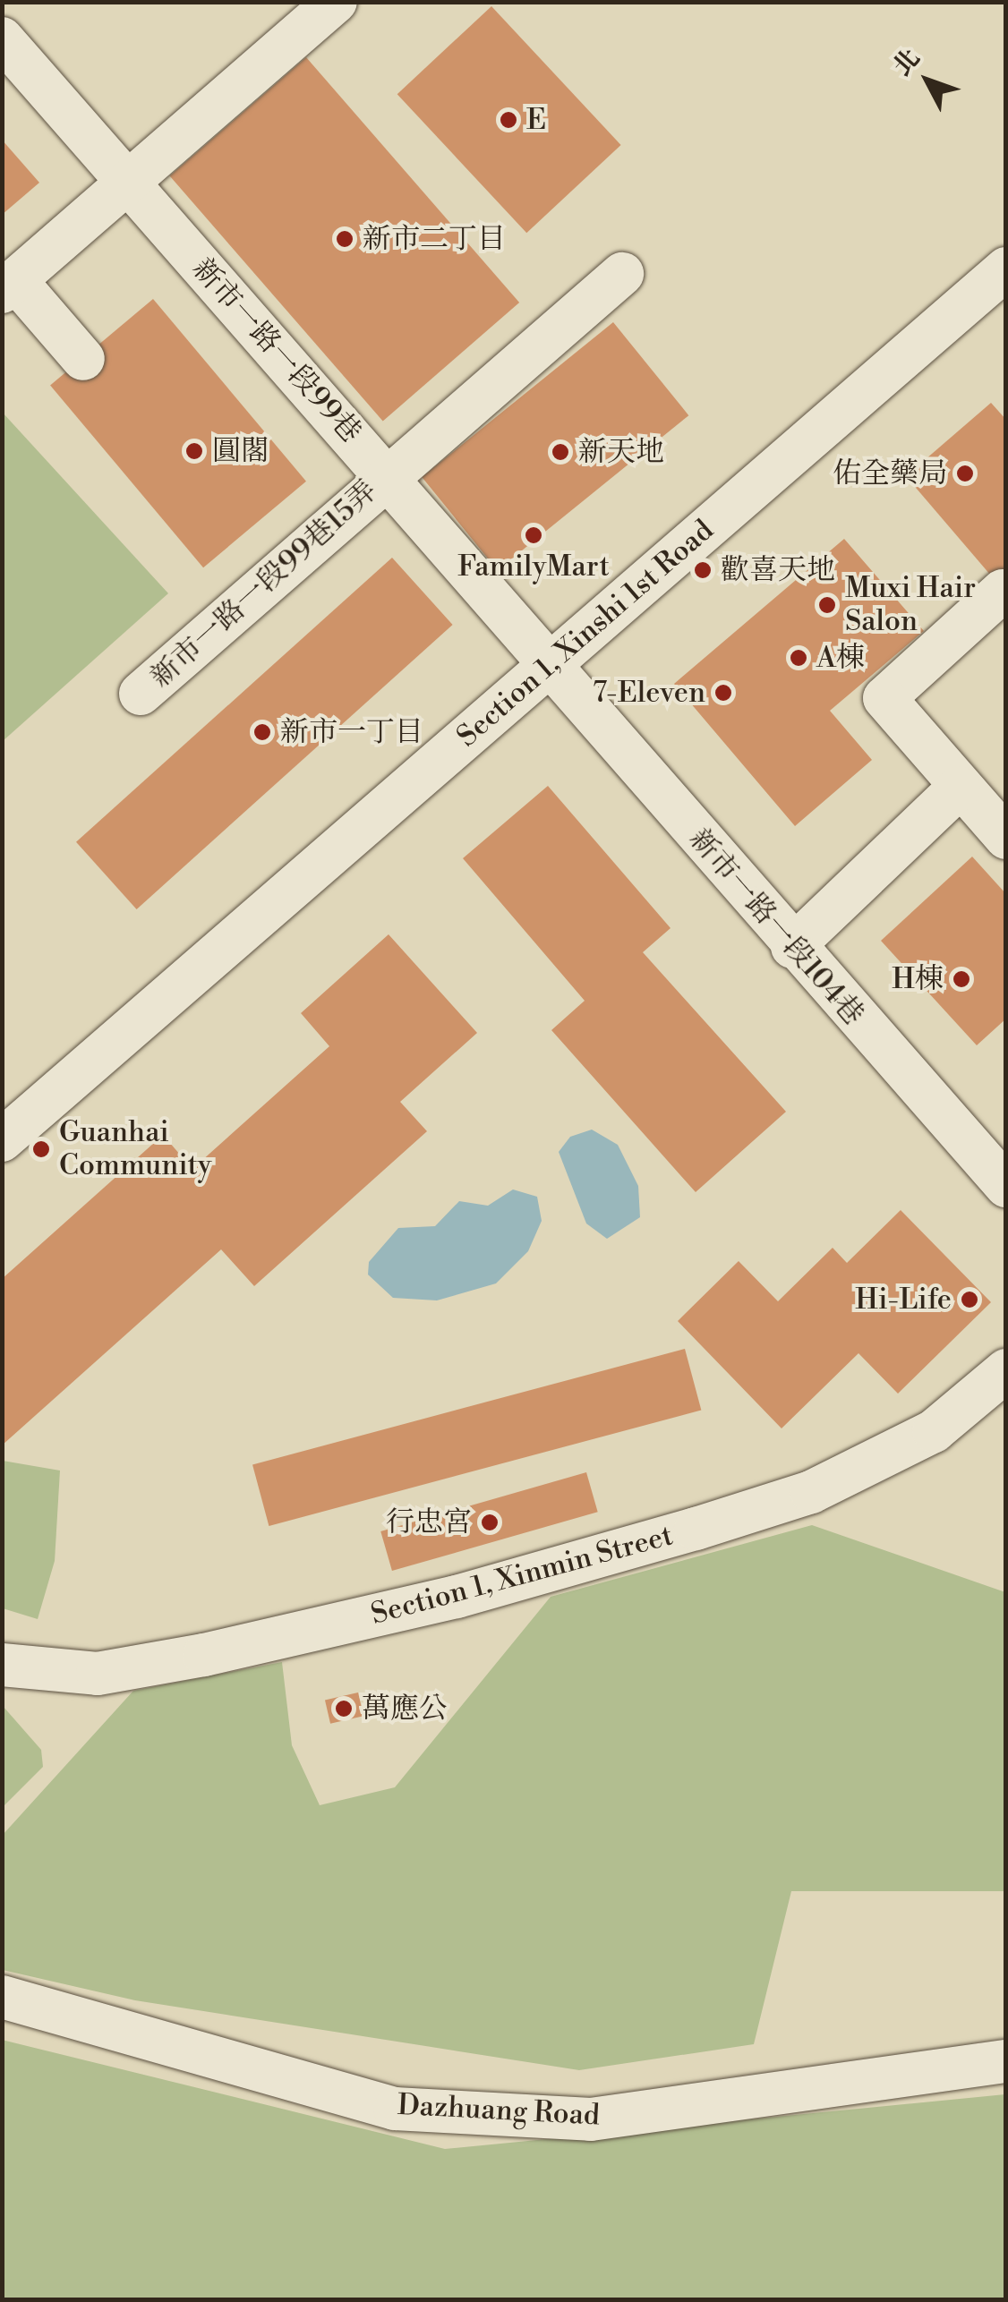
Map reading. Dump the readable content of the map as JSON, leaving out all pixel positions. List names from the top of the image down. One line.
{"streets":{"street":["新市一路一段99巷","新市一路一段99巷15弄","Section 1, Xinshi 1st Road","新市一路一段104巷","Section 1, Xinmin Street","Dazhuang Road"]},"crossings":[["新市一路一段99巷","新市一路一段99巷15弄"],["新市一路一段99巷","Section 1, Xinshi 1st Road"],["新市一路一段99巷","新市一路一段104巷"],["Section 1, Xinshi 1st Road","新市一路一段104巷"]],"places":["E","新市二丁目","圓閣","新天地","佑全藥局","FamilyMart","歡喜天地","Muxi Hair Salon","A棟","7-Eleven","新市一丁目","H棟","Guanhai Community","Hi-Life","行忠宮","萬應公"],"north":"top left"}
